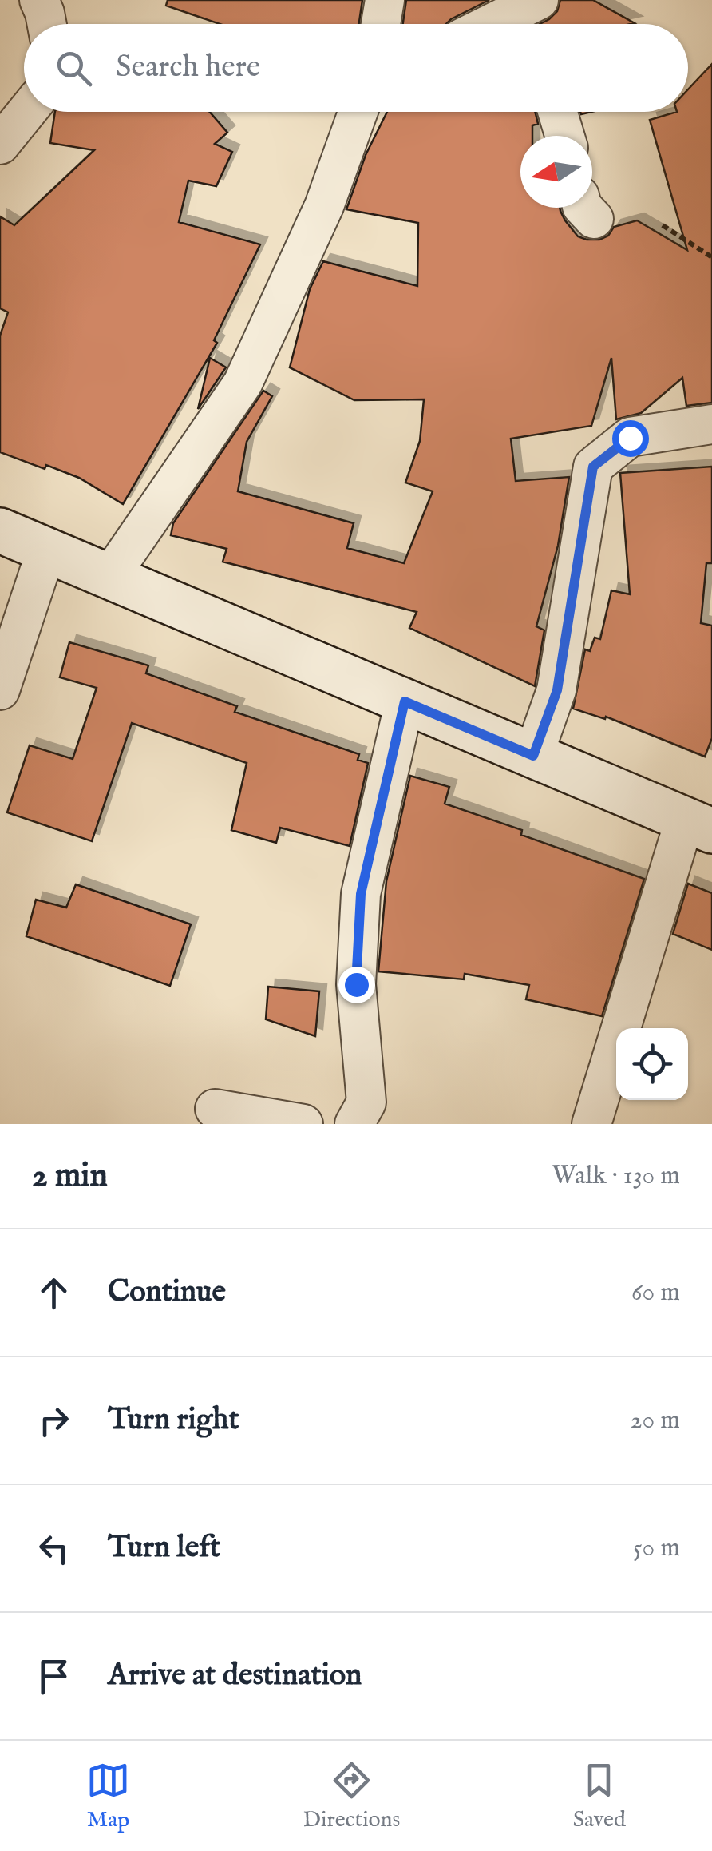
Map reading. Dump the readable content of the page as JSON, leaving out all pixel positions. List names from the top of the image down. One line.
{"north":"left","page":{"search":"Search here","heading":["2 min","Walk · 130 m"],"list":[["Continue","60 m"],["Turn right","20 m"],["Turn left","50 m"],"Arrive at destination"],"nav":["Map","Directions","Saved"]}}
